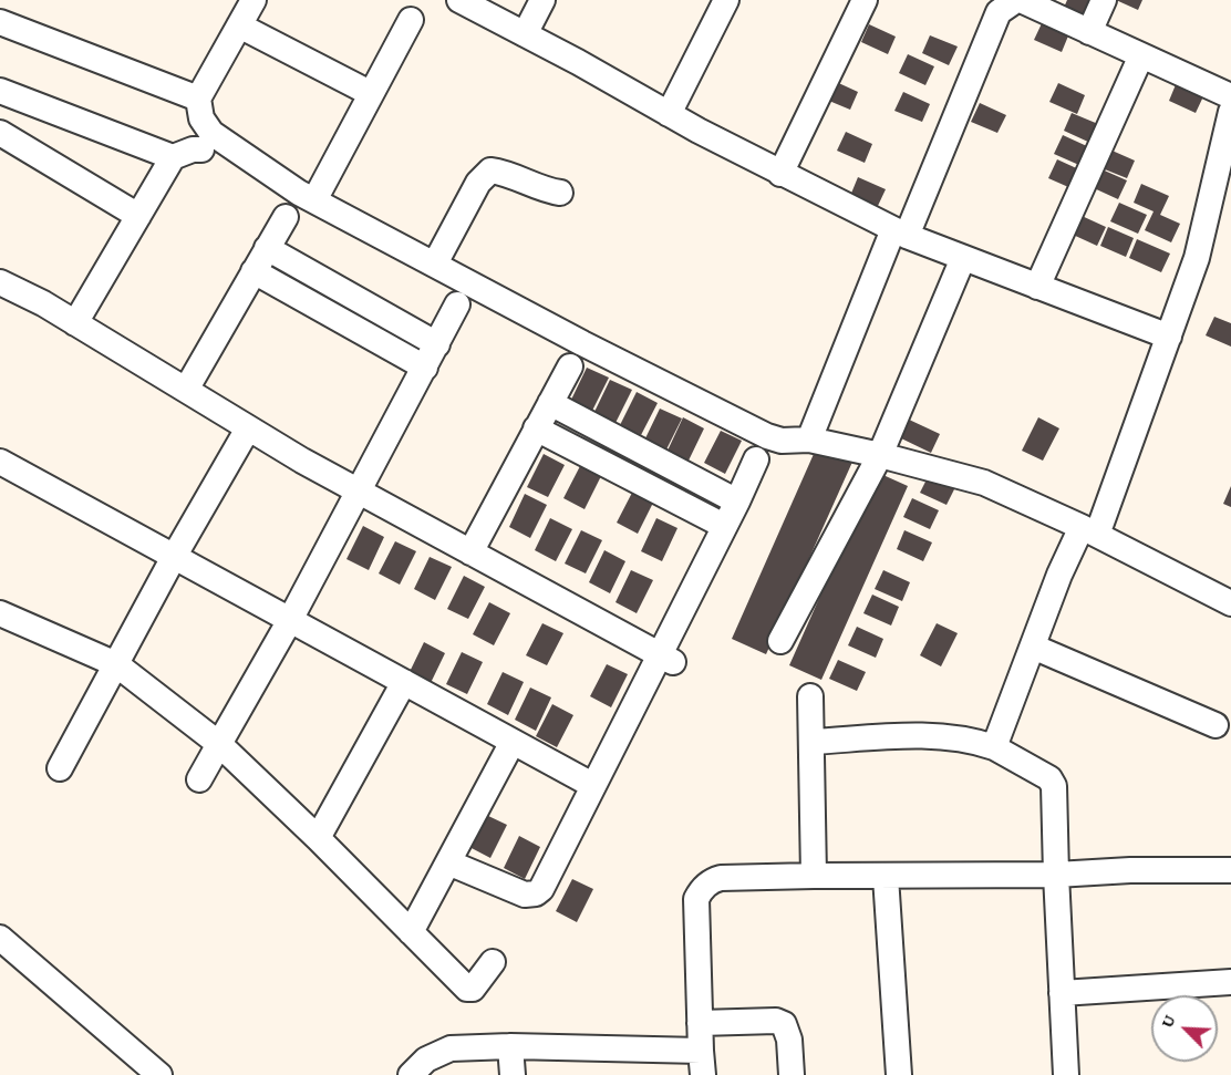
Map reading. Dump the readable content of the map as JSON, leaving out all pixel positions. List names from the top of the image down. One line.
{"north":"top left"}
